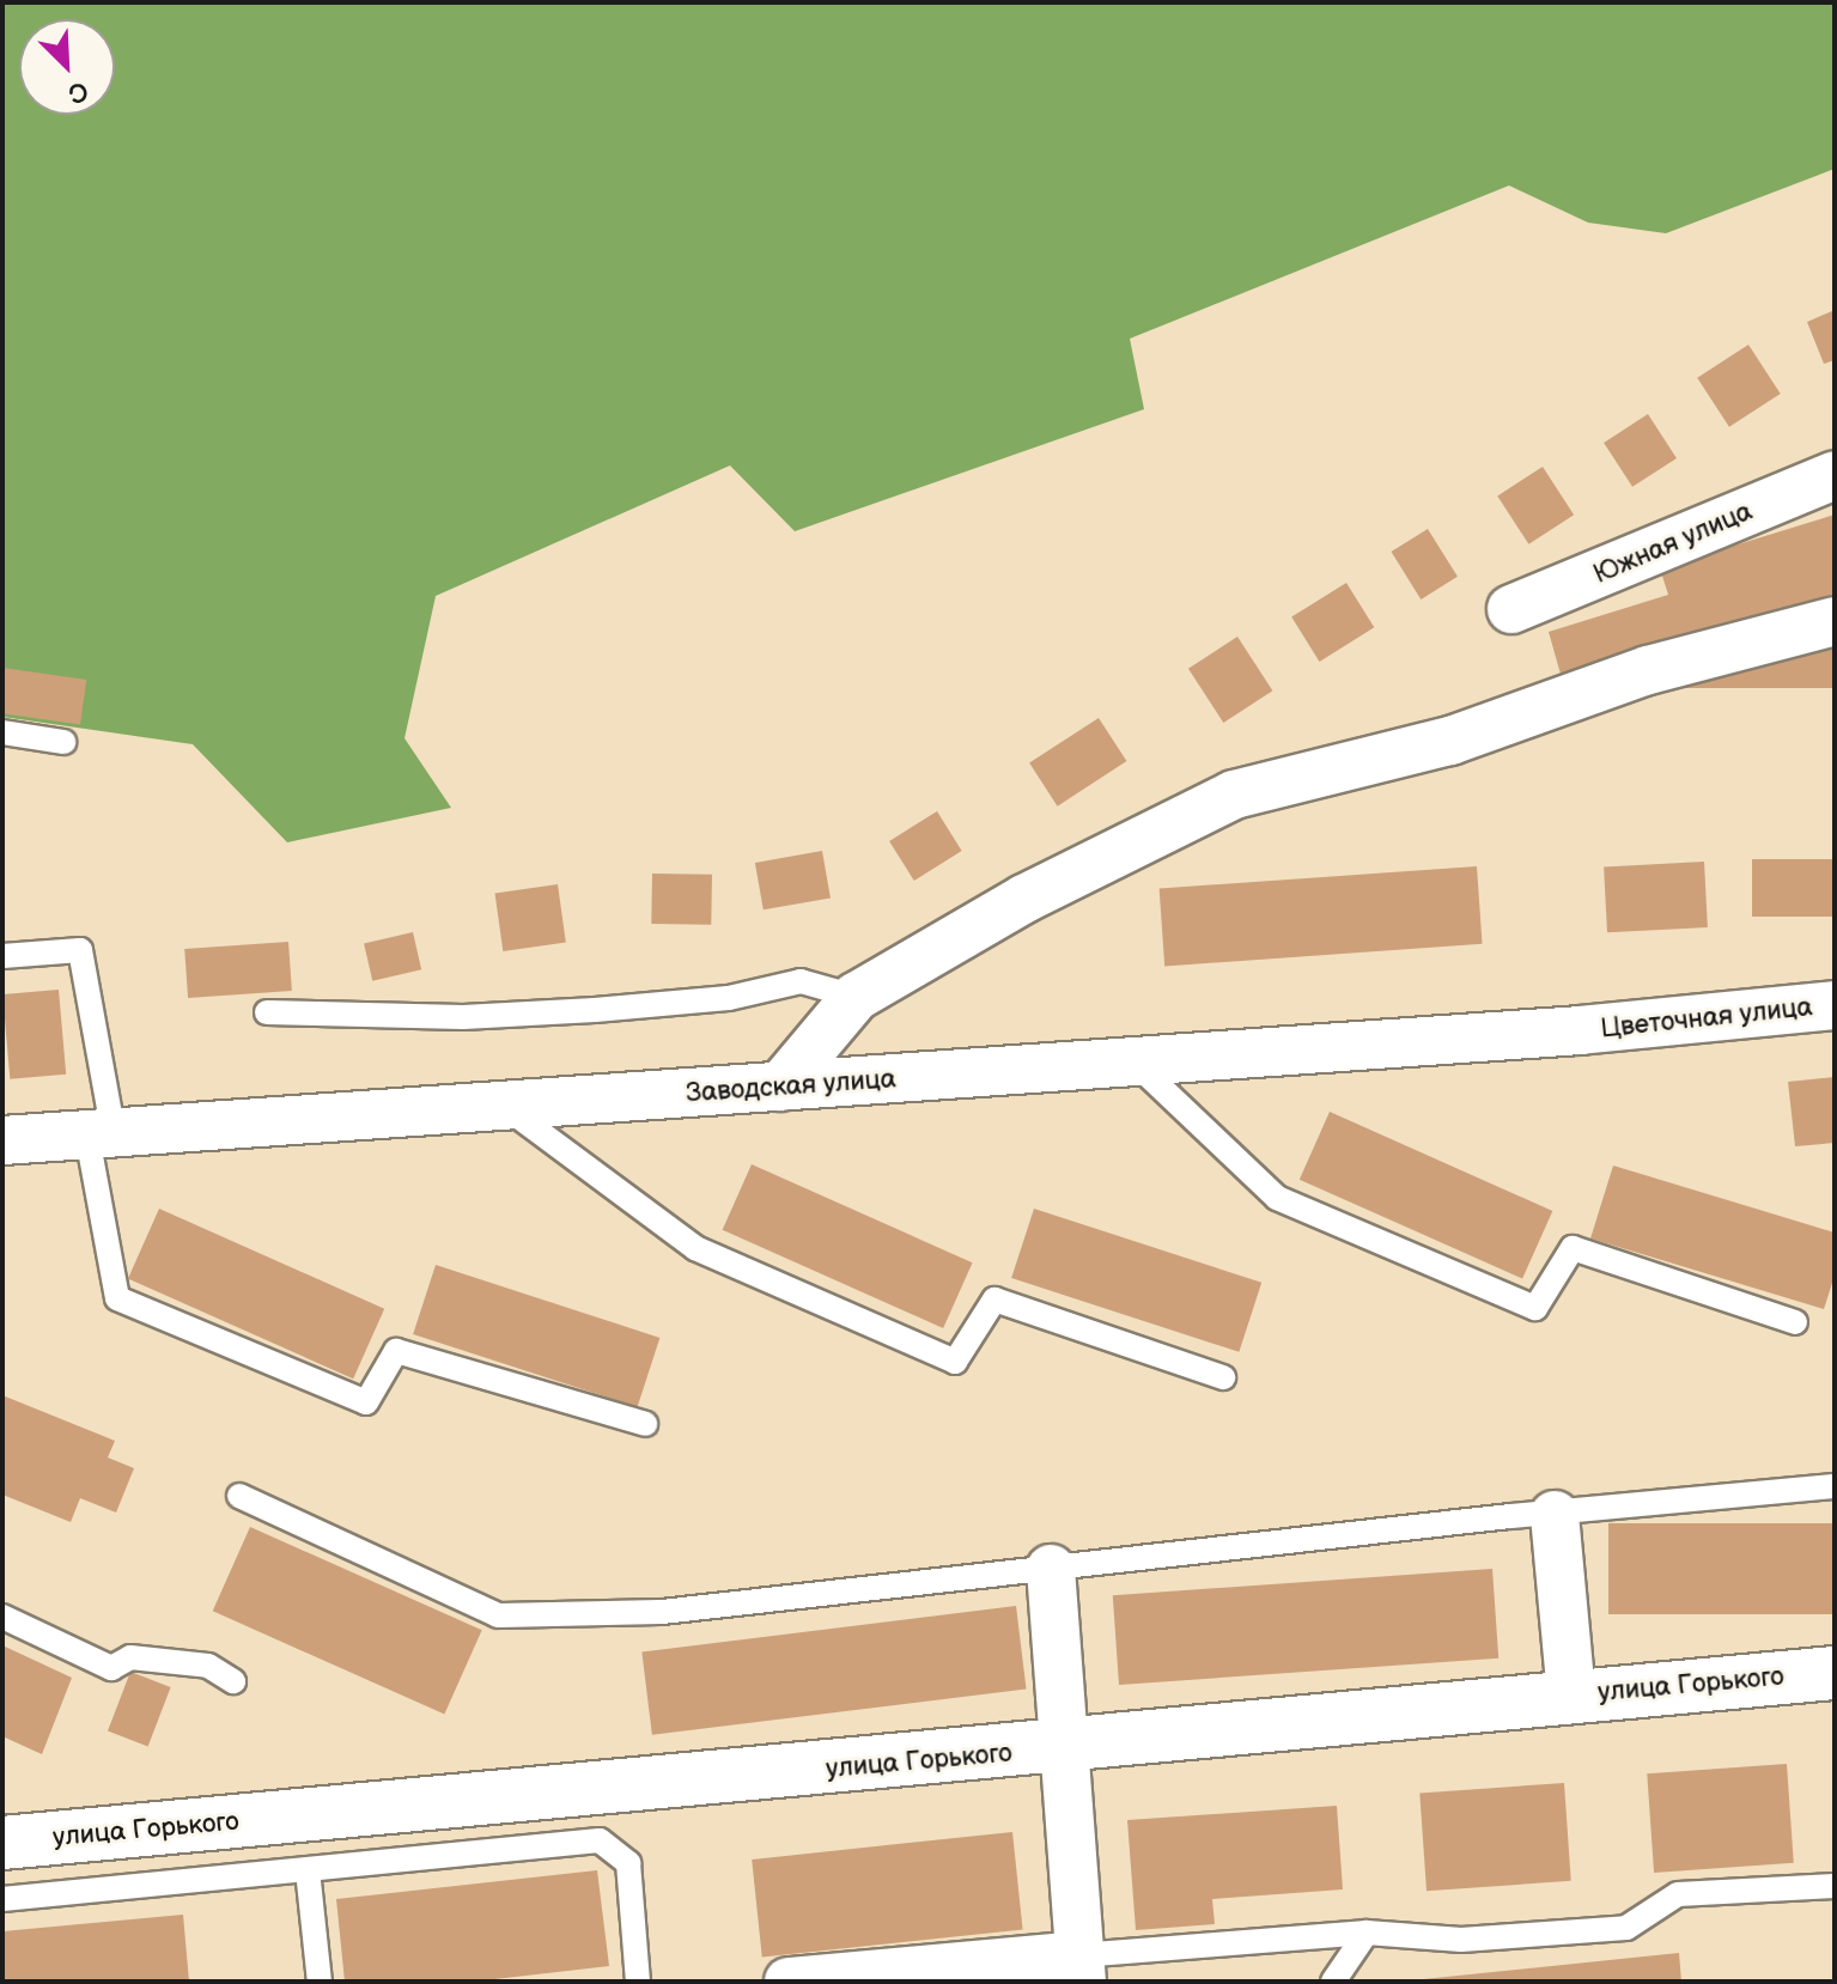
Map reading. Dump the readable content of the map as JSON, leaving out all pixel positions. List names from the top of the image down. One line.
{"streets":{"main road":["улица Горького"],"street":["Южная улица","Цветочная улица","Заводская улица"]},"crossings":[["Цветочная улица","Заводская улица"]],"north":"bottom right"}
